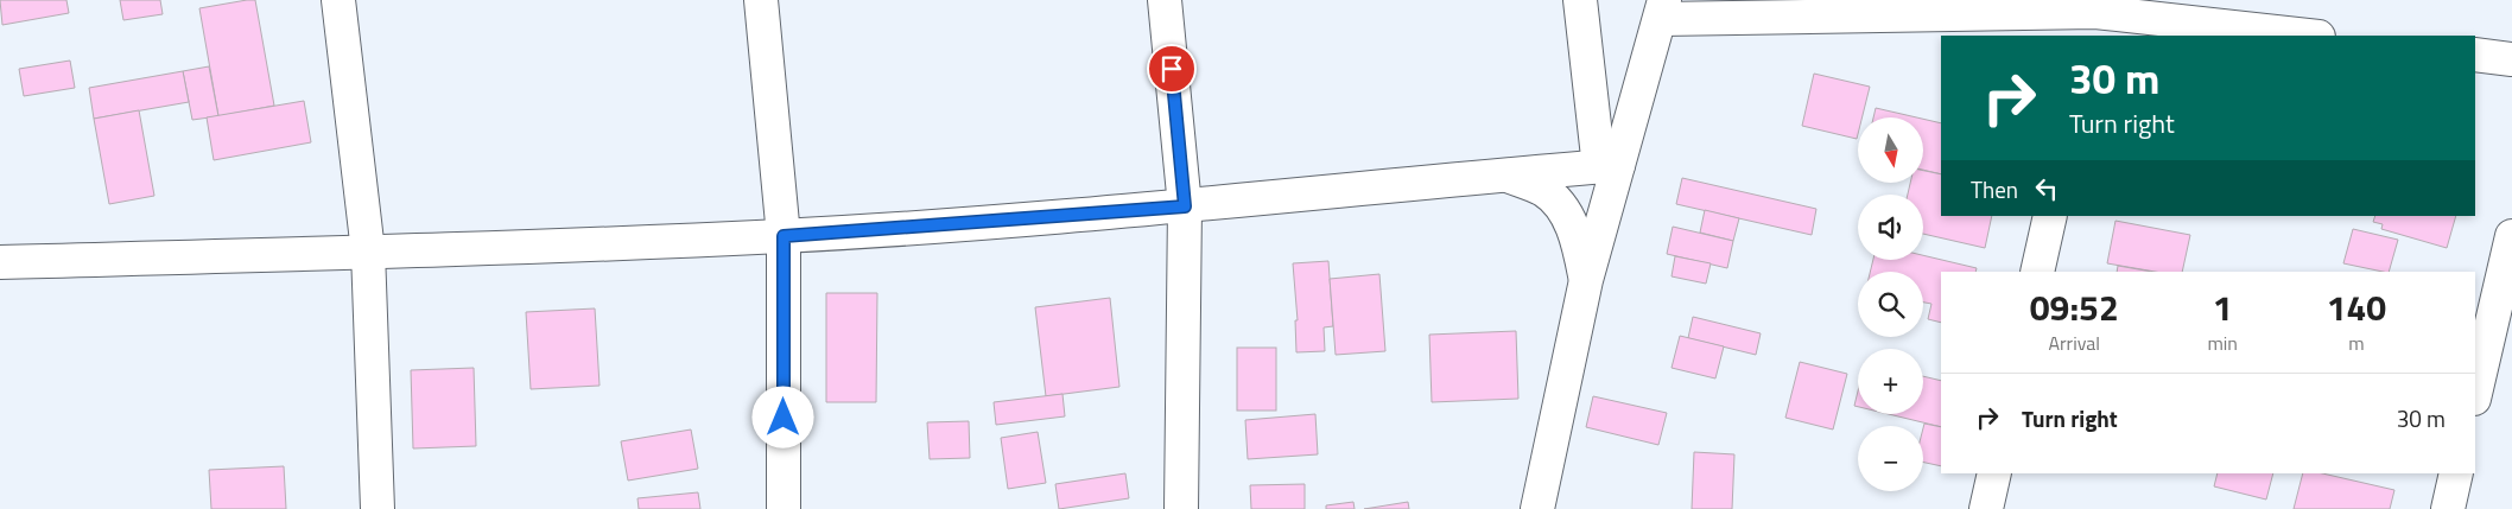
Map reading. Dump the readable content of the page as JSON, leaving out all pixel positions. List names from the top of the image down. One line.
{"north":"bottom","page":{"turn":["30 m","Turn right"],"map_buttons":["+","−"],"then":"Then","eta":["09:52","Arrival","1","min","140","m"],"list":[{"name":"Turn right","value":"30 m"}]}}
